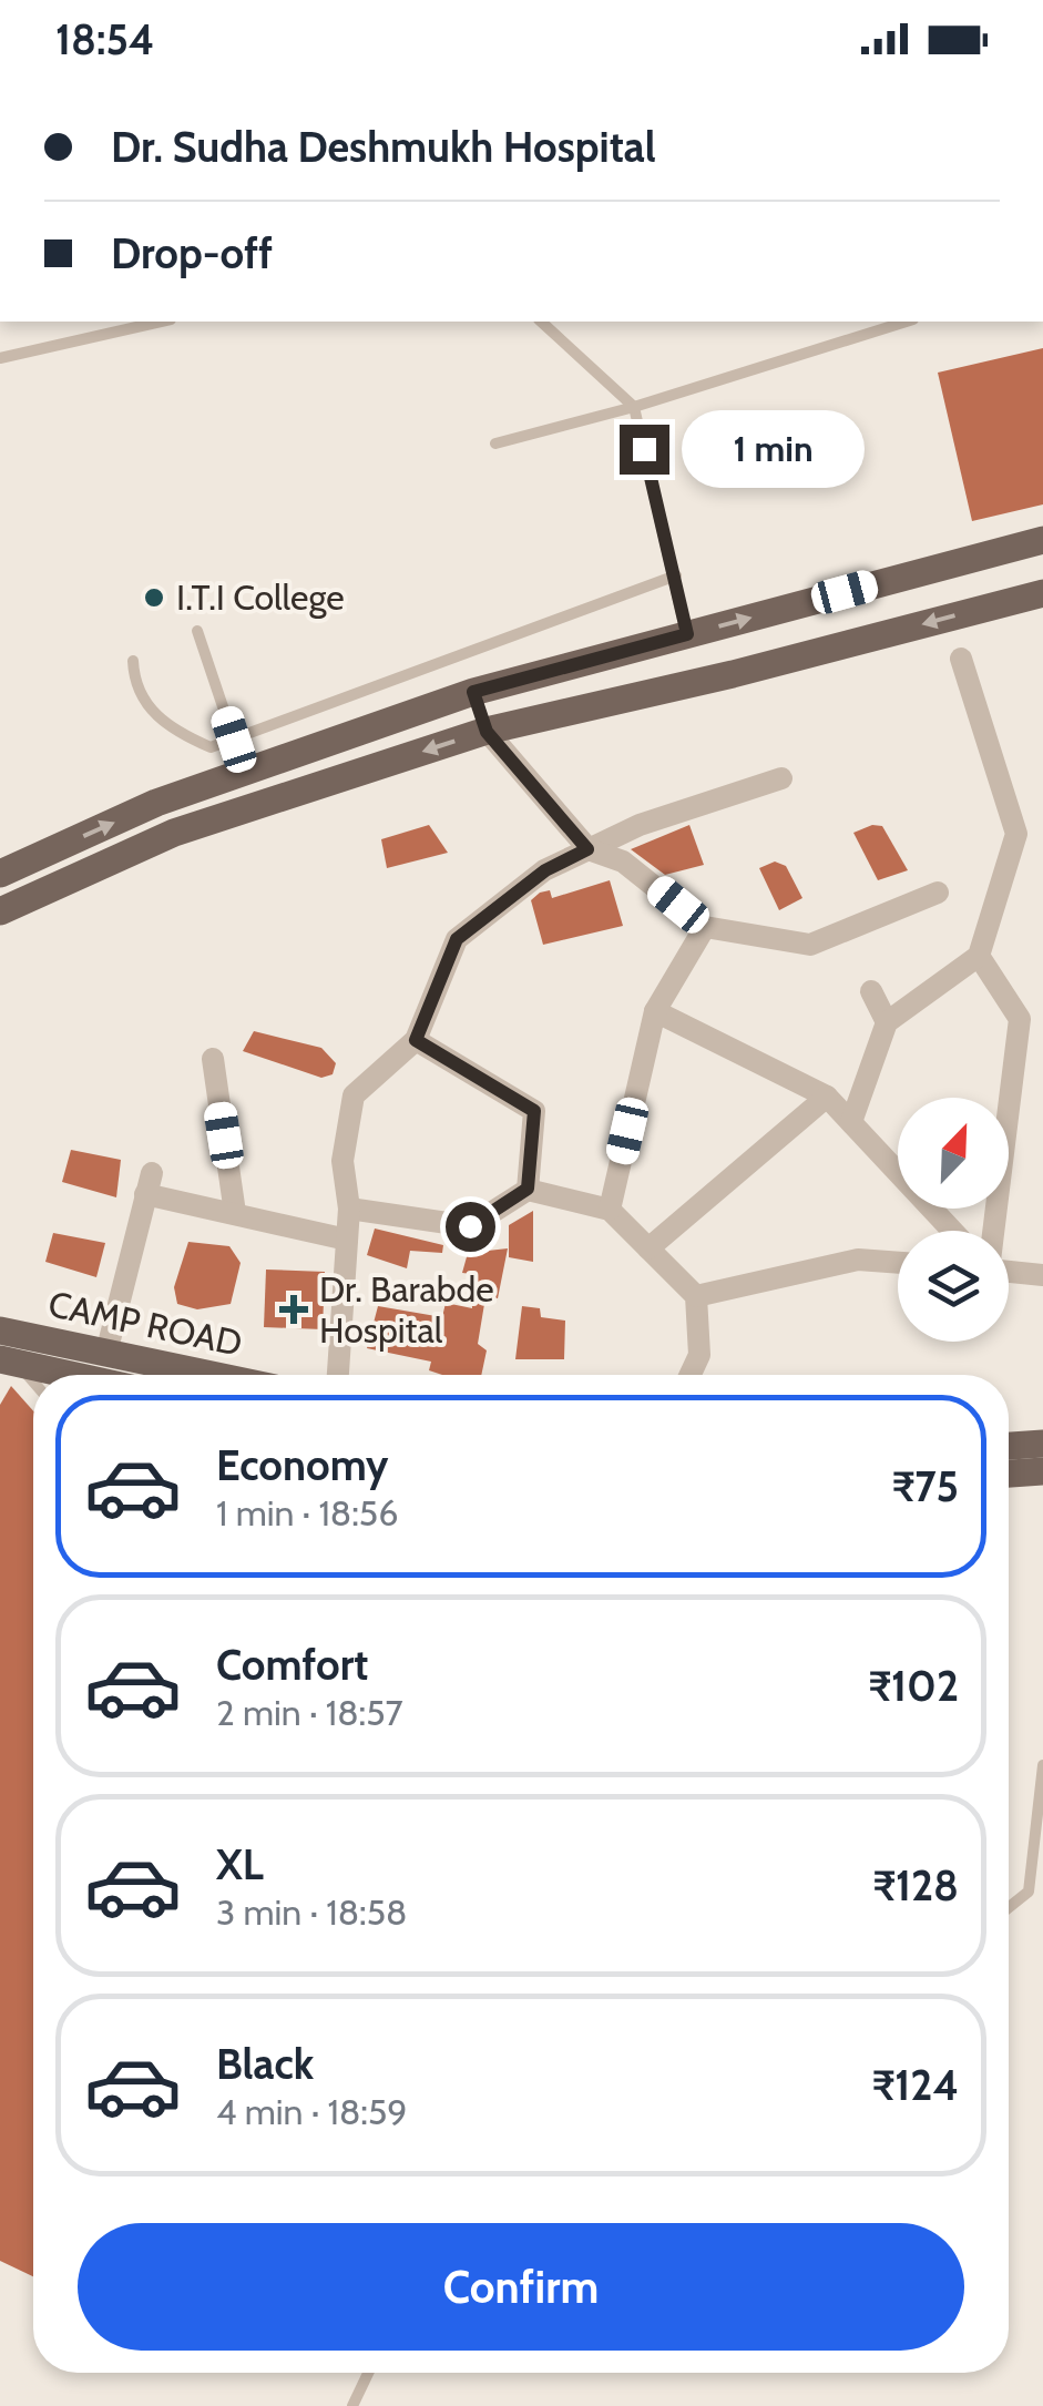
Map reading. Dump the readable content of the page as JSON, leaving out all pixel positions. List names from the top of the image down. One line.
{"streets":{"main road":["CAMP ROAD"]},"places":{"other":["I.T.I College"],"health":["Dr. Barabde Hospital"]},"north":"top right","page":{"status":"18:54","banner":["Dr. Sudha Deshmukh Hospital","Drop-off"],"bubble":"1 min","list":[{"name":"Economy","note":"1 min · 18:56","value":"₹75"},{"name":"Comfort","note":"2 min · 18:57","value":"₹102"},{"name":"XL","note":"3 min · 18:58","value":"₹128"},{"name":"Black","note":"4 min · 18:59","value":"₹124"}],"buttons":"Confirm"}}
